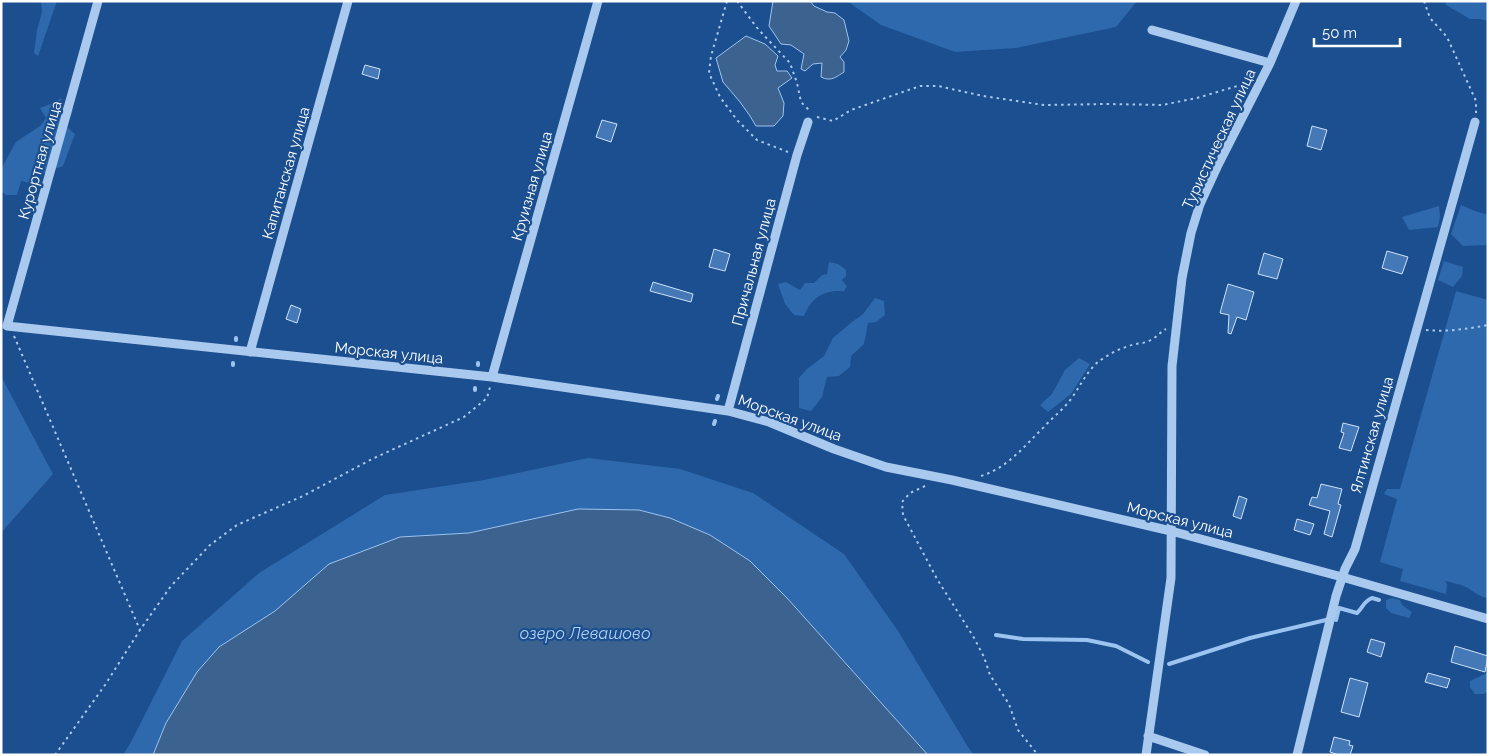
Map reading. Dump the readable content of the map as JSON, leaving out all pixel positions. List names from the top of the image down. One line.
{"streets":{"street":["Туристическая улица","Курортная улица","Капитанская улица","Круизная улица","Причальная улица","Морская улица","Ялтинская улица"]},"crossings":[["Туристическая улица","Морская улица"],["Курортная улица","Морская улица"],["Капитанская улица","Морская улица"],["Круизная улица","Морская улица"],["Причальная улица","Морская улица"],["Морская улица","Ялтинская улица"]],"water":["озеро Левашово"],"scale_bar":"50 m"}
